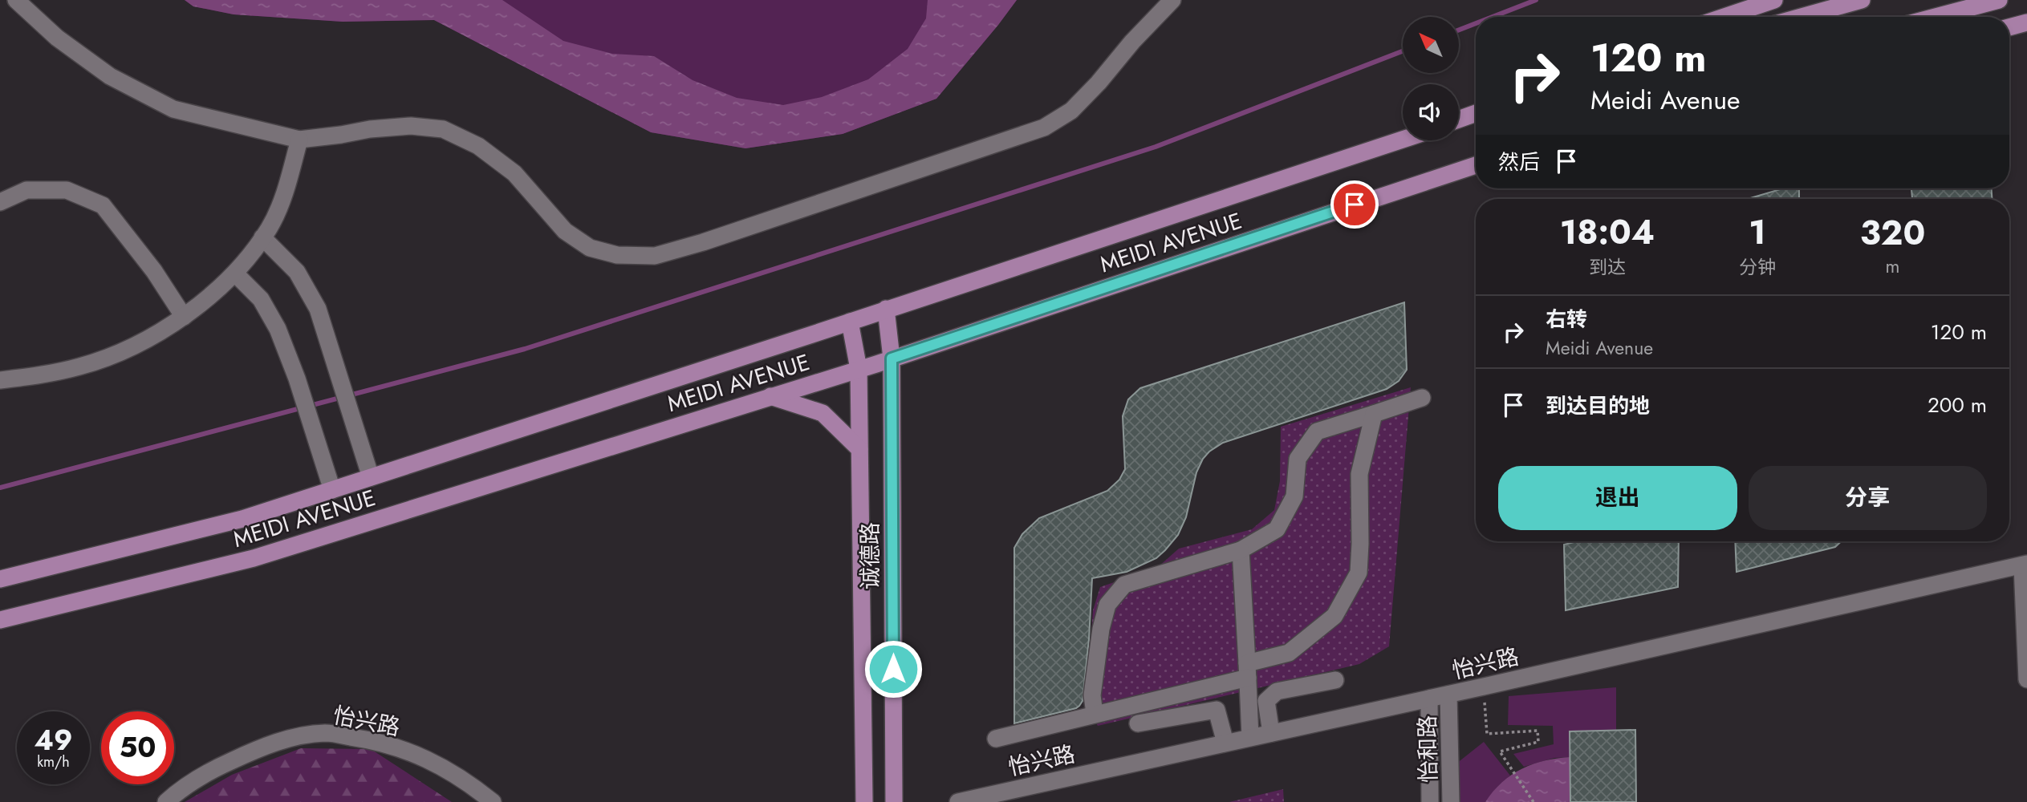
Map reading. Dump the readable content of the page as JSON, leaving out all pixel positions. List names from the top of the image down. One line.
{"streets":{"main road":["MEIDI AVENUE","诚德路"],"street":["怡兴路","怡和路"]},"crossings":[["MEIDI AVENUE","诚德路"],["怡兴路","怡和路"]],"north":"top left","page":{"turn":["120 m","Meidi Avenue"],"then":"然后","eta":["18:04","到达","1","分钟","320","m"],"list":[{"name":"右转","note":"Meidi Avenue","value":"120 m"},{"name":"到达目的地","value":"200 m"}],"buttons":["退出","分享"],"speed":"49 km/h","limit":"50"}}
